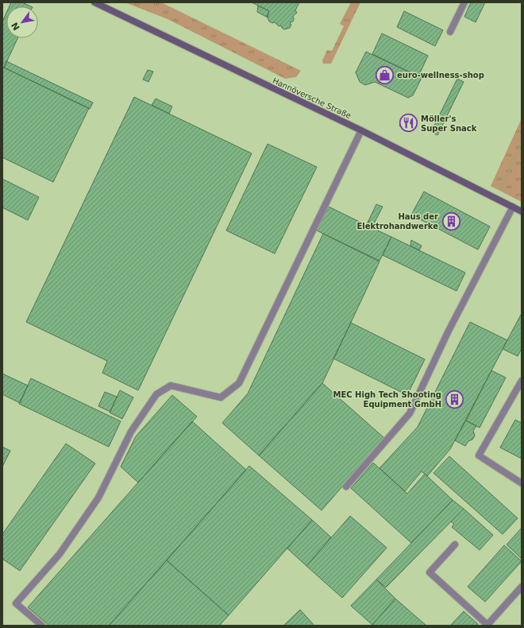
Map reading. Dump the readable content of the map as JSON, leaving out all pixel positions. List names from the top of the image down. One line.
{"streets":{"main road":["Hannöversche Straße"]},"places":{"shop":["euro-wellness-shop"],"restaurant":["Möller's Super Snack"],"building":["Haus der Elektrohandwerke","MEC High Tech Shooting Equipment GmbH"]},"north":"bottom left"}
